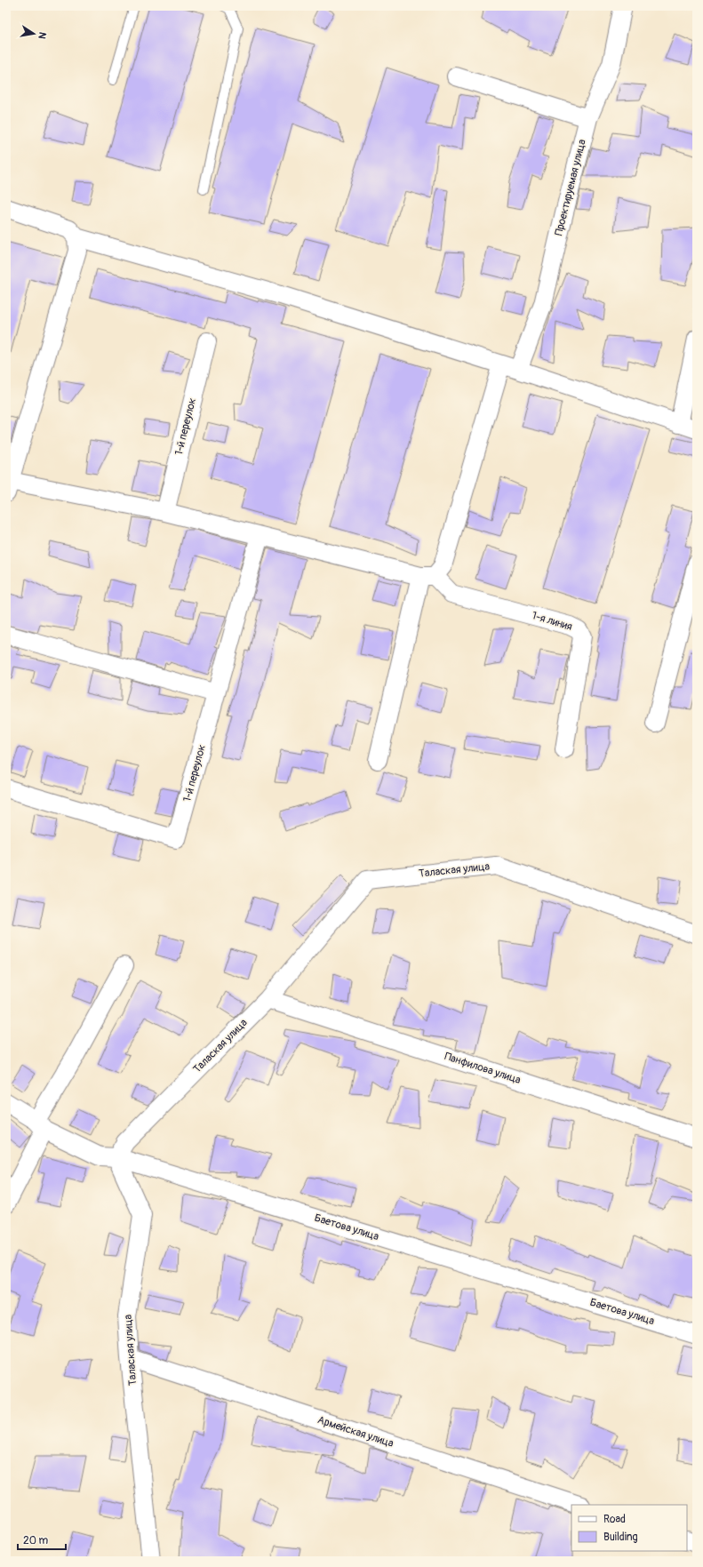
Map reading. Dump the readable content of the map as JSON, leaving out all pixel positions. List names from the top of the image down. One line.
{"streets":{"street":["Проектируемая улица","1-й переулок","1-я линия","Талаская улица","Панфилова улица","Баетова улица","Армейская улица"]},"crossings":[["Проектируемая улица","1-я линия"],["Талаская улица","Панфилова улица"],["Талаская улица","Баетова улица"],["Талаская улица","Армейская улица"]],"legend":["Road","Building"],"scale_bar":"20 m","north":"right"}
